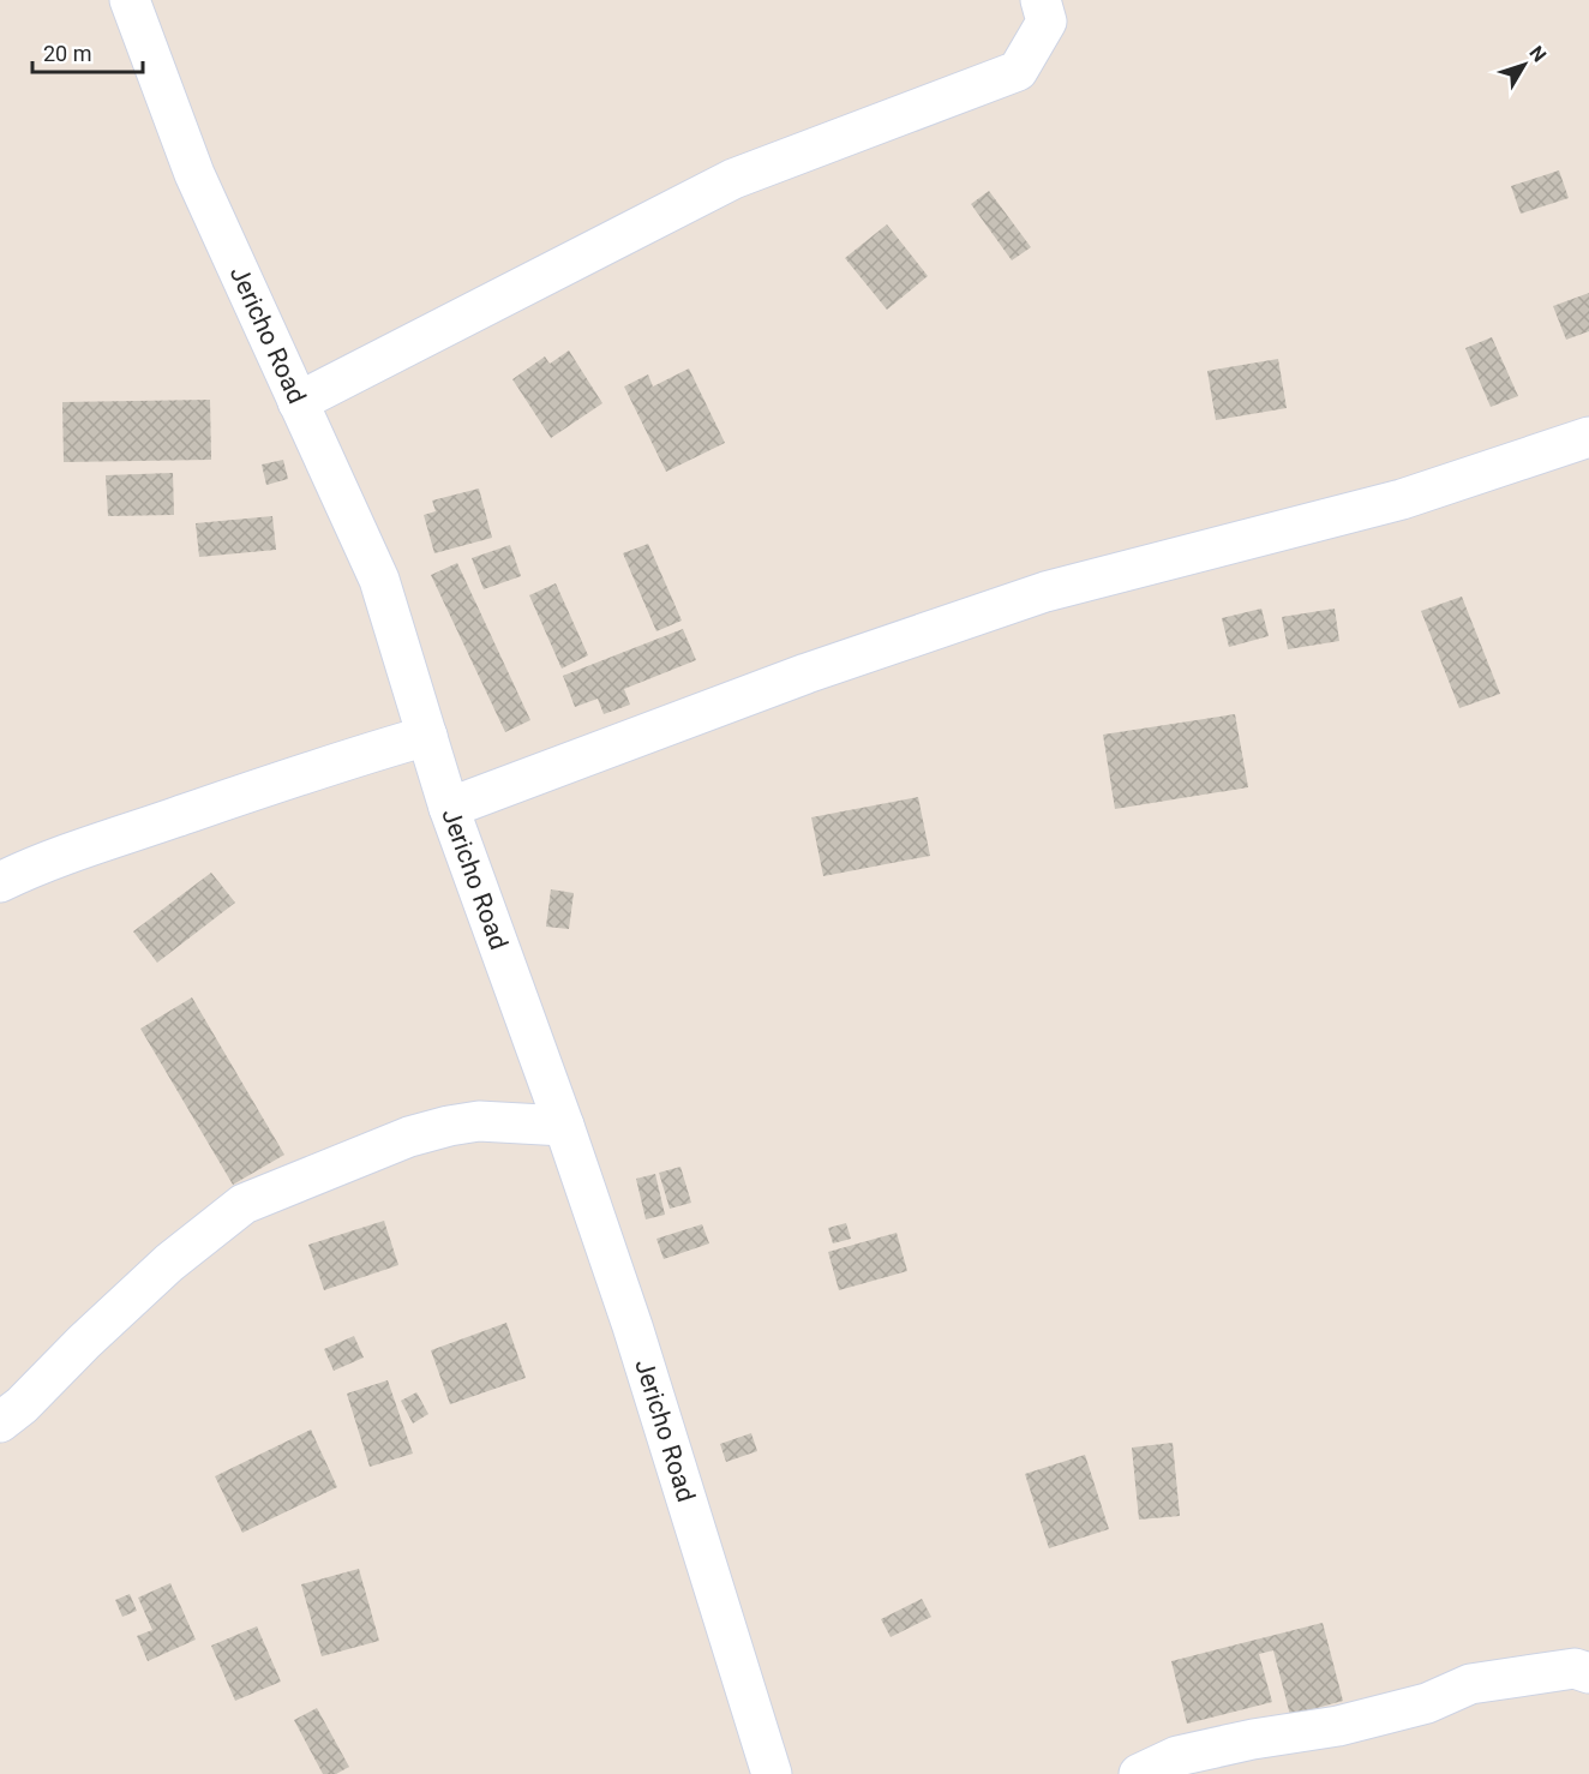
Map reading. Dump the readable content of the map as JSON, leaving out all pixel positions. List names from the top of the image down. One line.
{"streets":{"street":["Jericho Road"]},"scale_bar":"20 m","north":"top right"}
